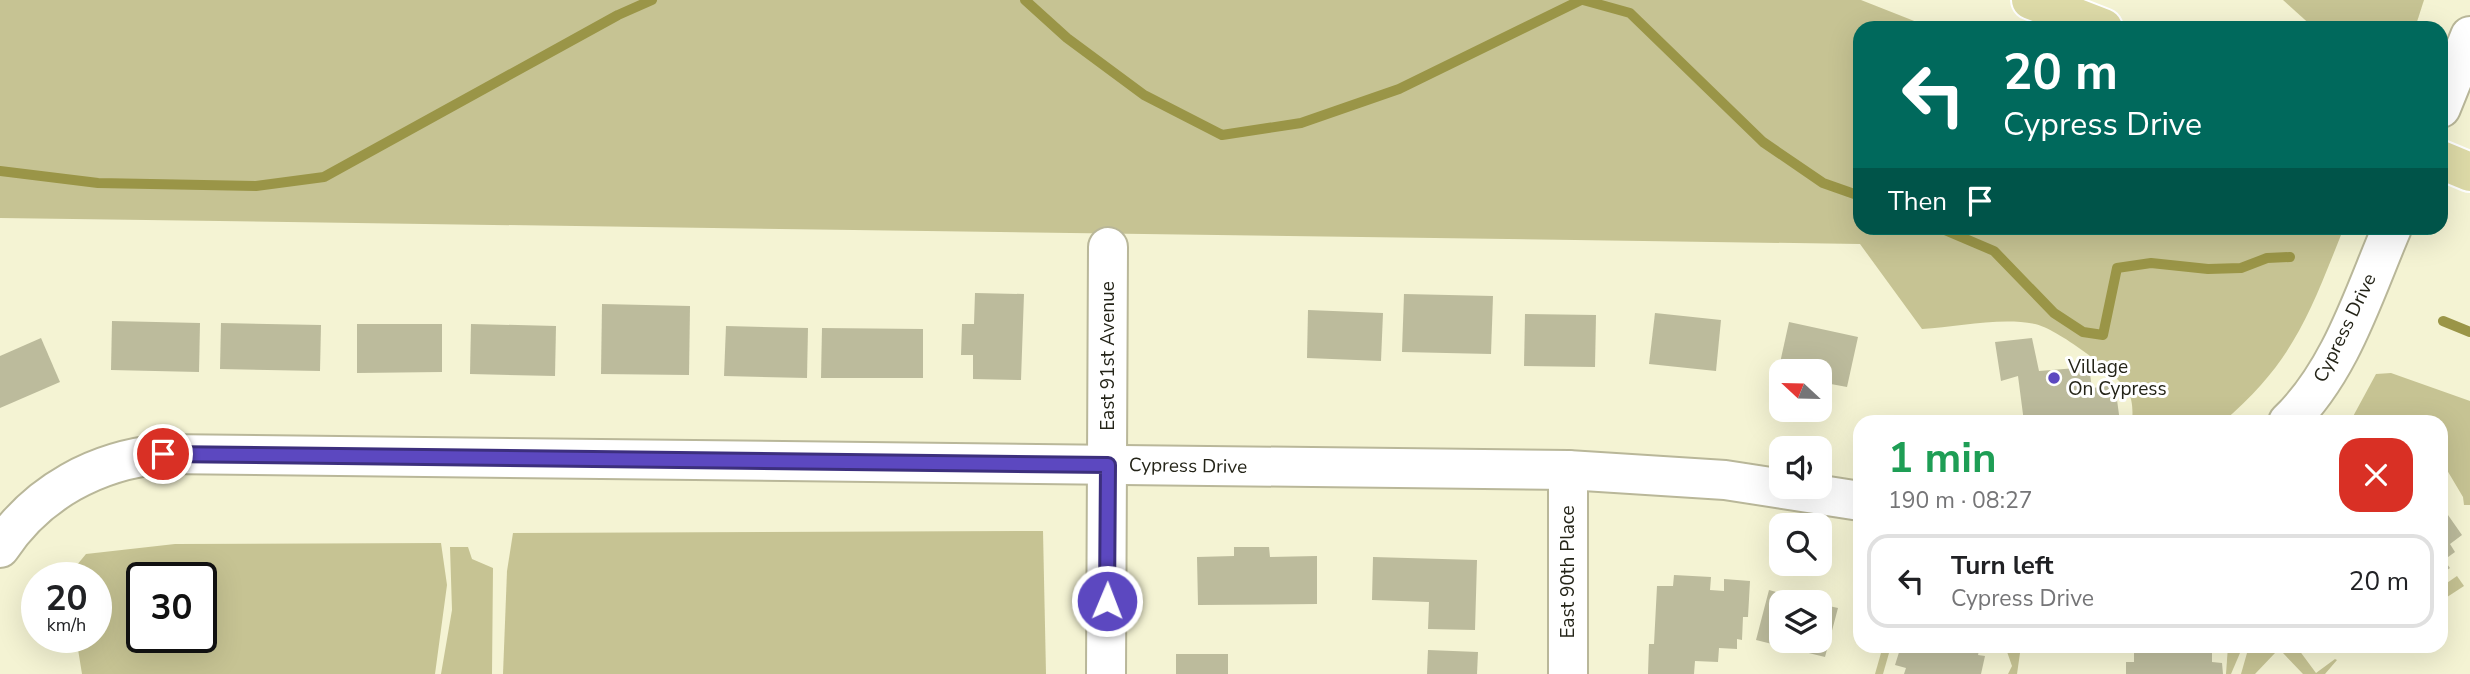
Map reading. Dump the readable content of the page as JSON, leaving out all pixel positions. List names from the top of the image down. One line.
{"streets":{"street":["Cypress Drive","East 91st Avenue","East 90th Place"]},"crossings":[["Cypress Drive","East 91st Avenue"],["Cypress Drive","East 90th Place"]],"places":["Village On Cypress"],"north":"left","page":{"turn":["20 m","Cypress Drive"],"then":"Then","heading":["1 min","190 m · 08:27"],"list":[{"name":"Turn left","note":"Cypress Drive","value":"20 m"}],"speed":"20 km/h","limit":"30"}}
